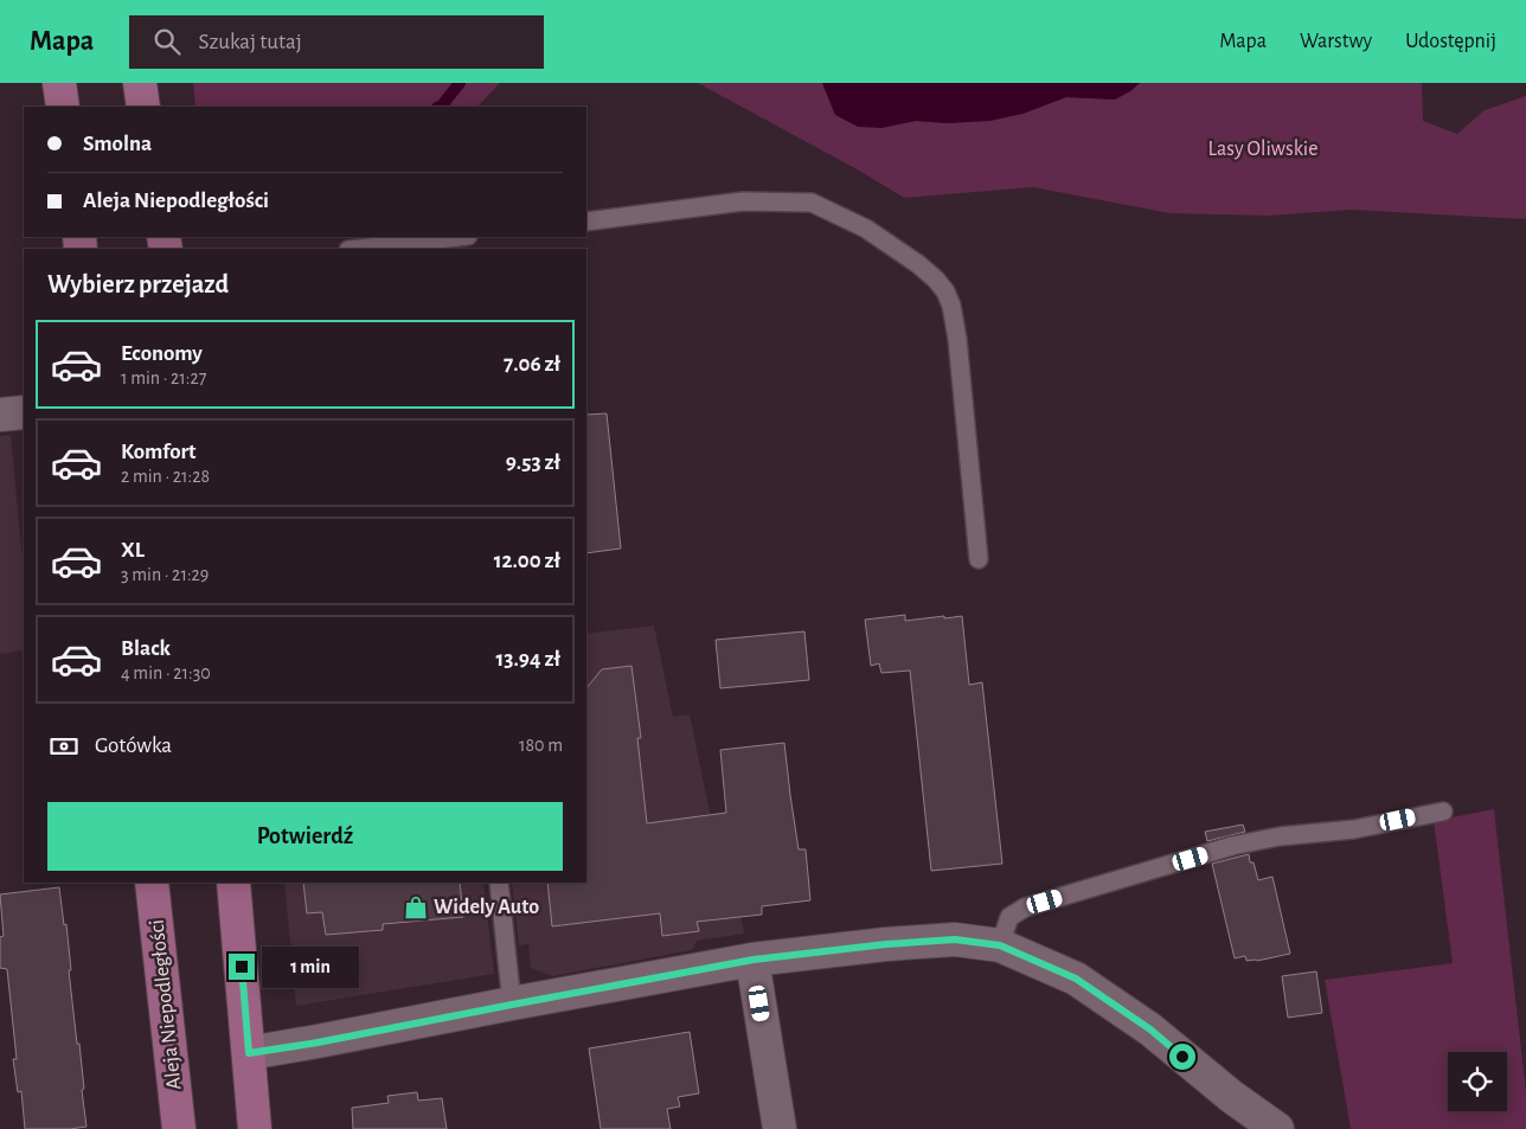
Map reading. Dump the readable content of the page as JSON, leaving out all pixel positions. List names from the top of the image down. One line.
{"streets":{"main road":["Aleja Niepodległości"]},"parks":["Lasy Oliwskie"],"places":{"shop":["Widely Auto"]},"page":{"header":"Mapa","search":"Szukaj tutaj","nav":["Mapa","Warstwy","Udostępnij"],"banner":["Smolna","Aleja Niepodległości"],"heading":"Wybierz przejazd","list":[{"name":"Economy","note":"1 min · 21:27","value":"7.06 zł"},{"name":"Komfort","note":"2 min · 21:28","value":"9.53 zł"},{"name":"XL","note":"3 min · 21:29","value":"12.00 zł"},{"name":"Black","note":"4 min · 21:30","value":"13.94 zł"}],"pay":["Gotówka","180 m"],"buttons":"Potwierdź","bubble":"1 min"}}
